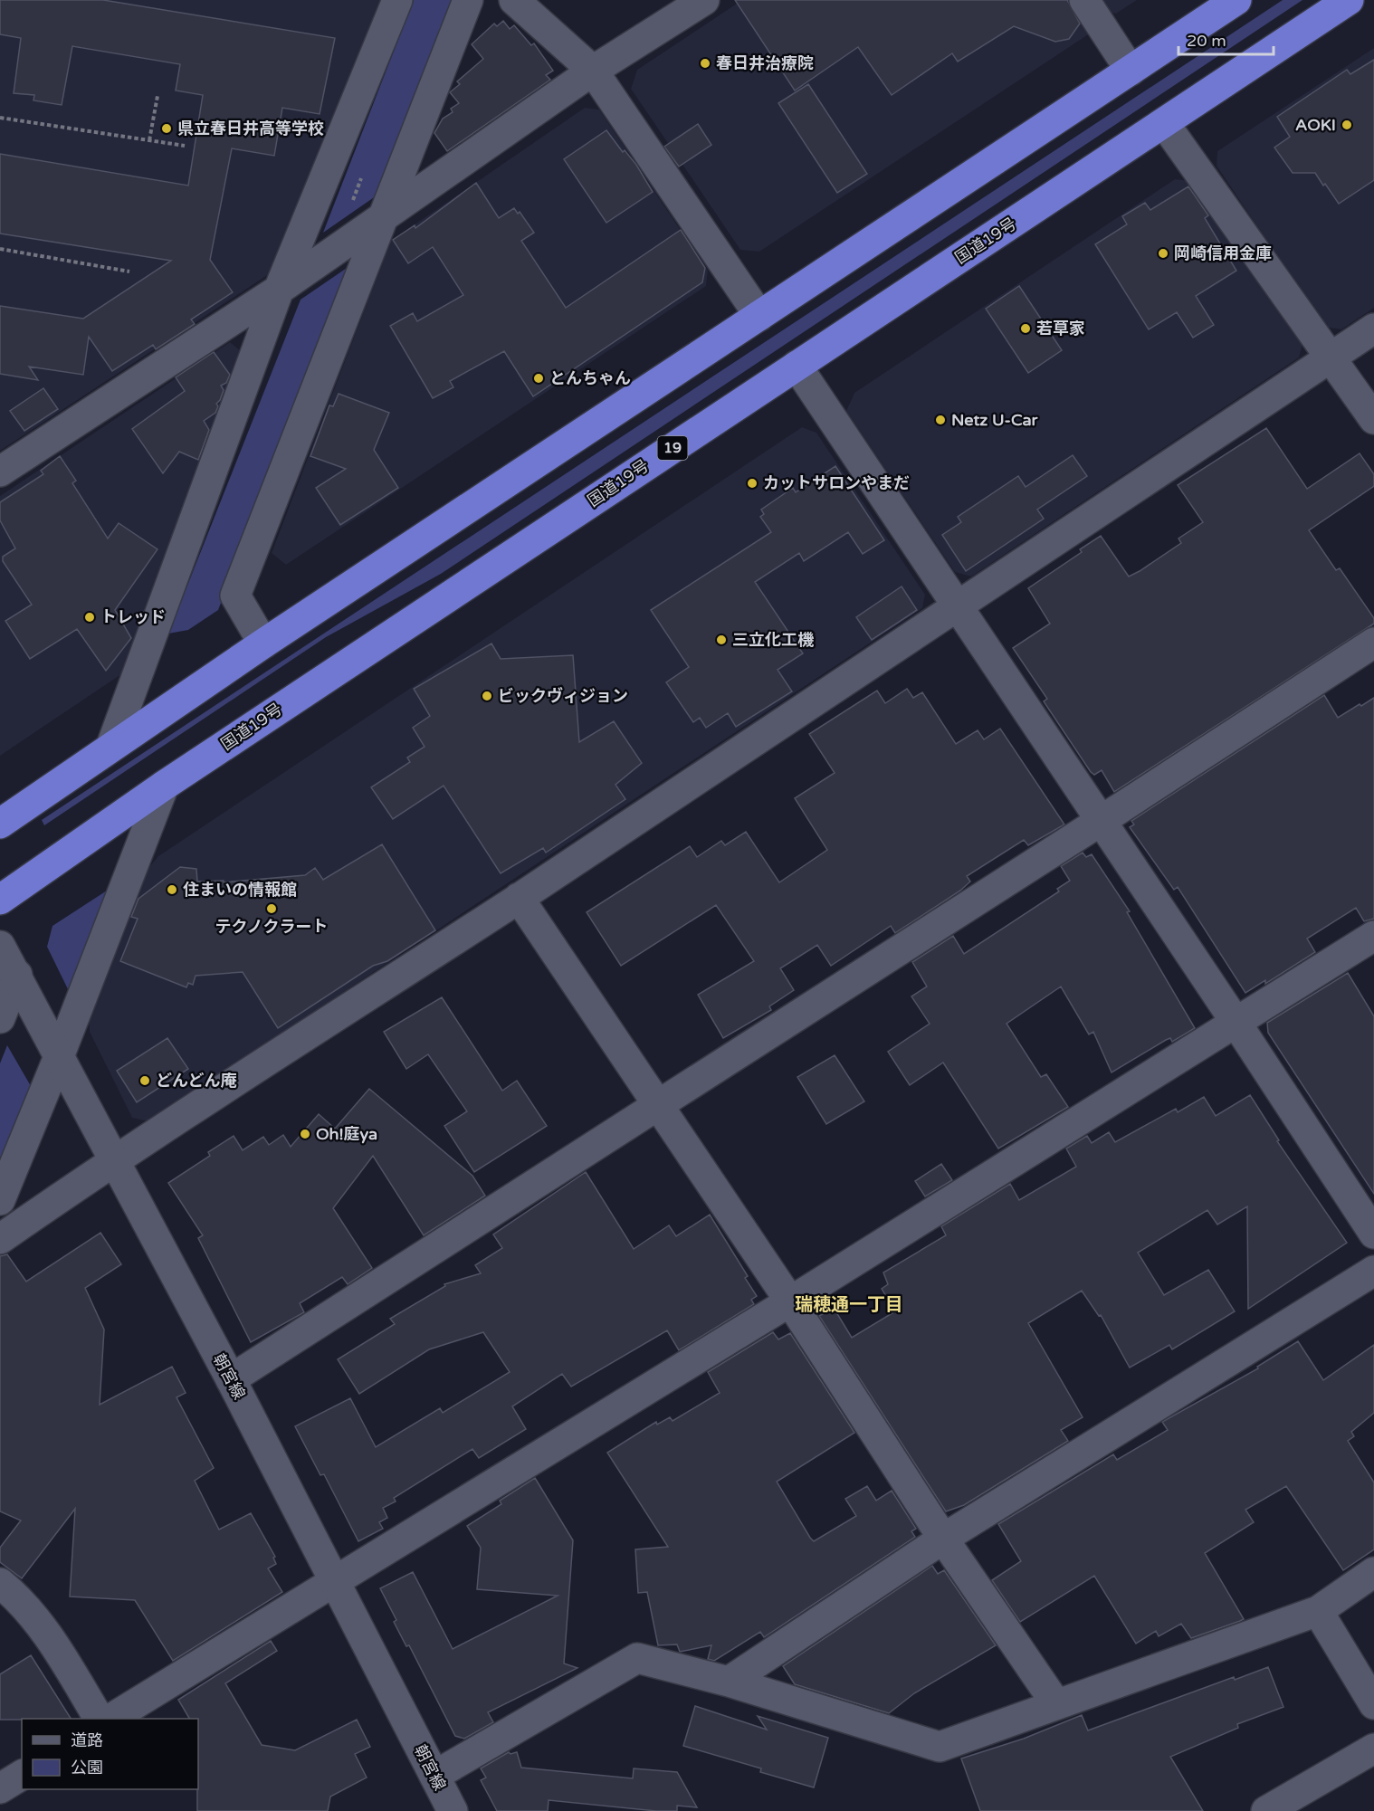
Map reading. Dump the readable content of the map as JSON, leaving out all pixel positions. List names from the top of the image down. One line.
{"streets":{"highway":["国道19号","19"],"street":["朝宮線"]},"districts":["瑞穂通一丁目"],"places":["春日井治療院","AOKI","県立春日井高等学校","岡崎信用金庫","若草家","とんちゃん","Netz U-Car","カットサロンやまだ","トレッド","三立化工機","ビックヴィジョン","住まいの情報館","テクノクラート","どんどん庵","Oh!庭ya"],"legend":["道路","公園"],"scale_bar":"20 m"}
